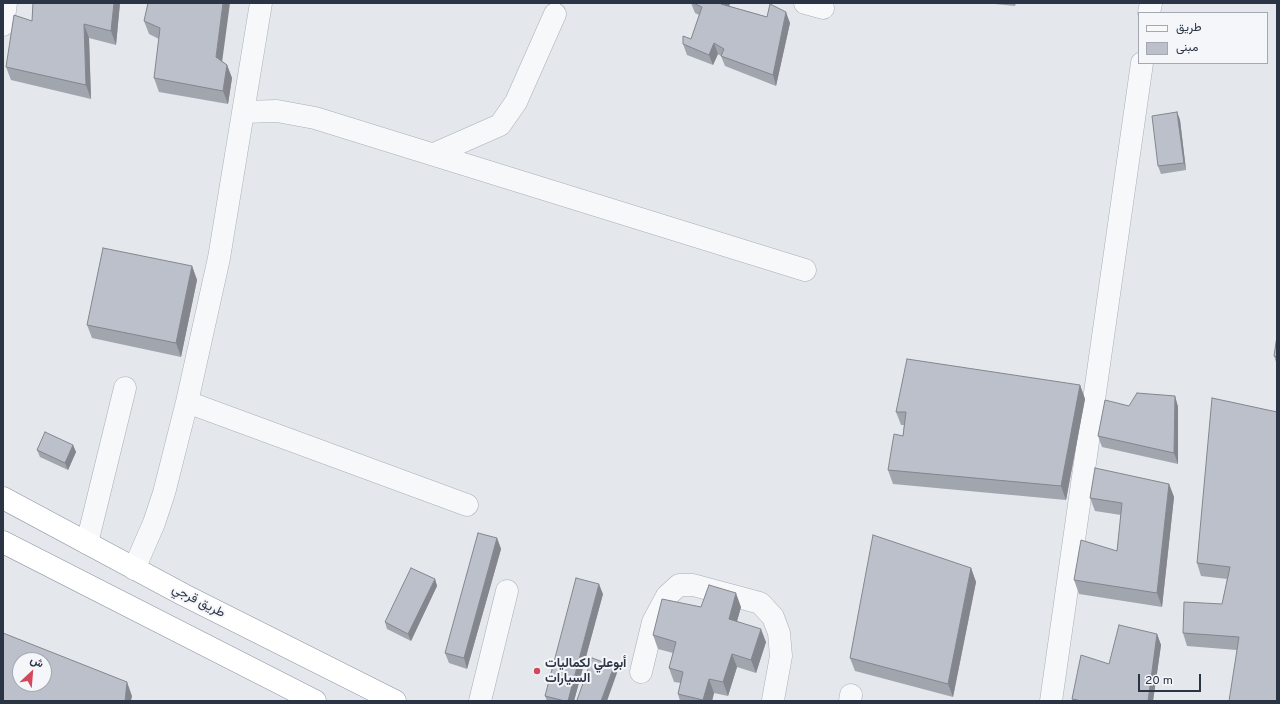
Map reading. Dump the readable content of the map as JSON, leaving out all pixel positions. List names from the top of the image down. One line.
{"streets":{"highway":["طريق قرجي"]},"places":["أبوعلي لكماليات السيارات"],"legend":["طريق","مبنى"],"scale_bar":"20 m","north":"top right"}
